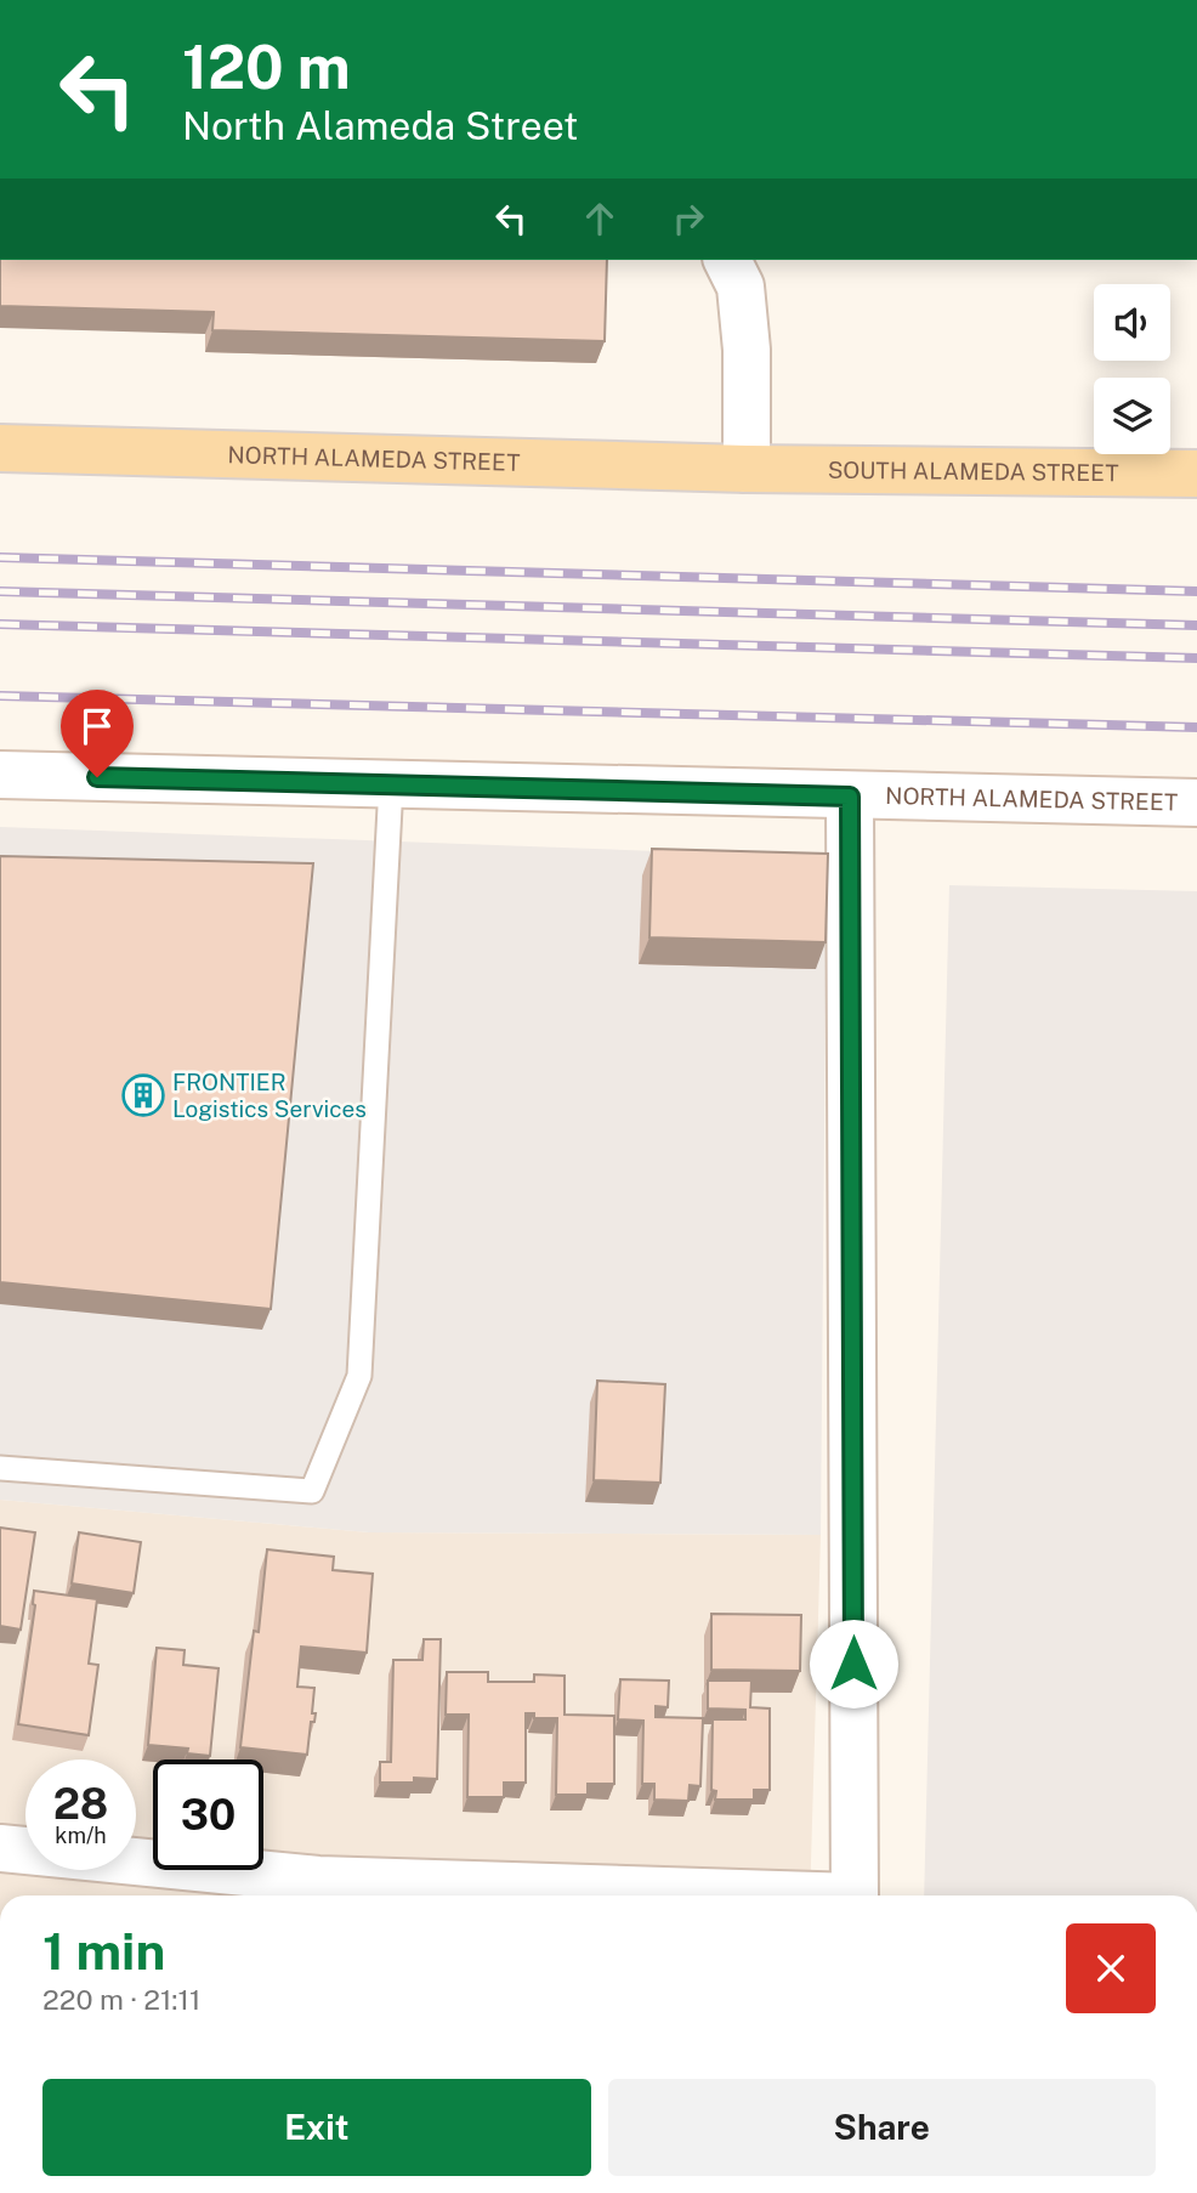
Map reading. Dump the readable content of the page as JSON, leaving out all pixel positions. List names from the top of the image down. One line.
{"streets":{"main road":["NORTH ALAMEDA STREET","SOUTH ALAMEDA STREET"]},"crossings":[["NORTH ALAMEDA STREET","SOUTH ALAMEDA STREET"]],"places":{"building":["FRONTIER Logistics Services"]},"page":{"turn":["120 m","North Alameda Street"],"speed":"28 km/h","limit":"30","heading":["1 min","220 m · 21:11"],"buttons":["Exit","Share"]}}
